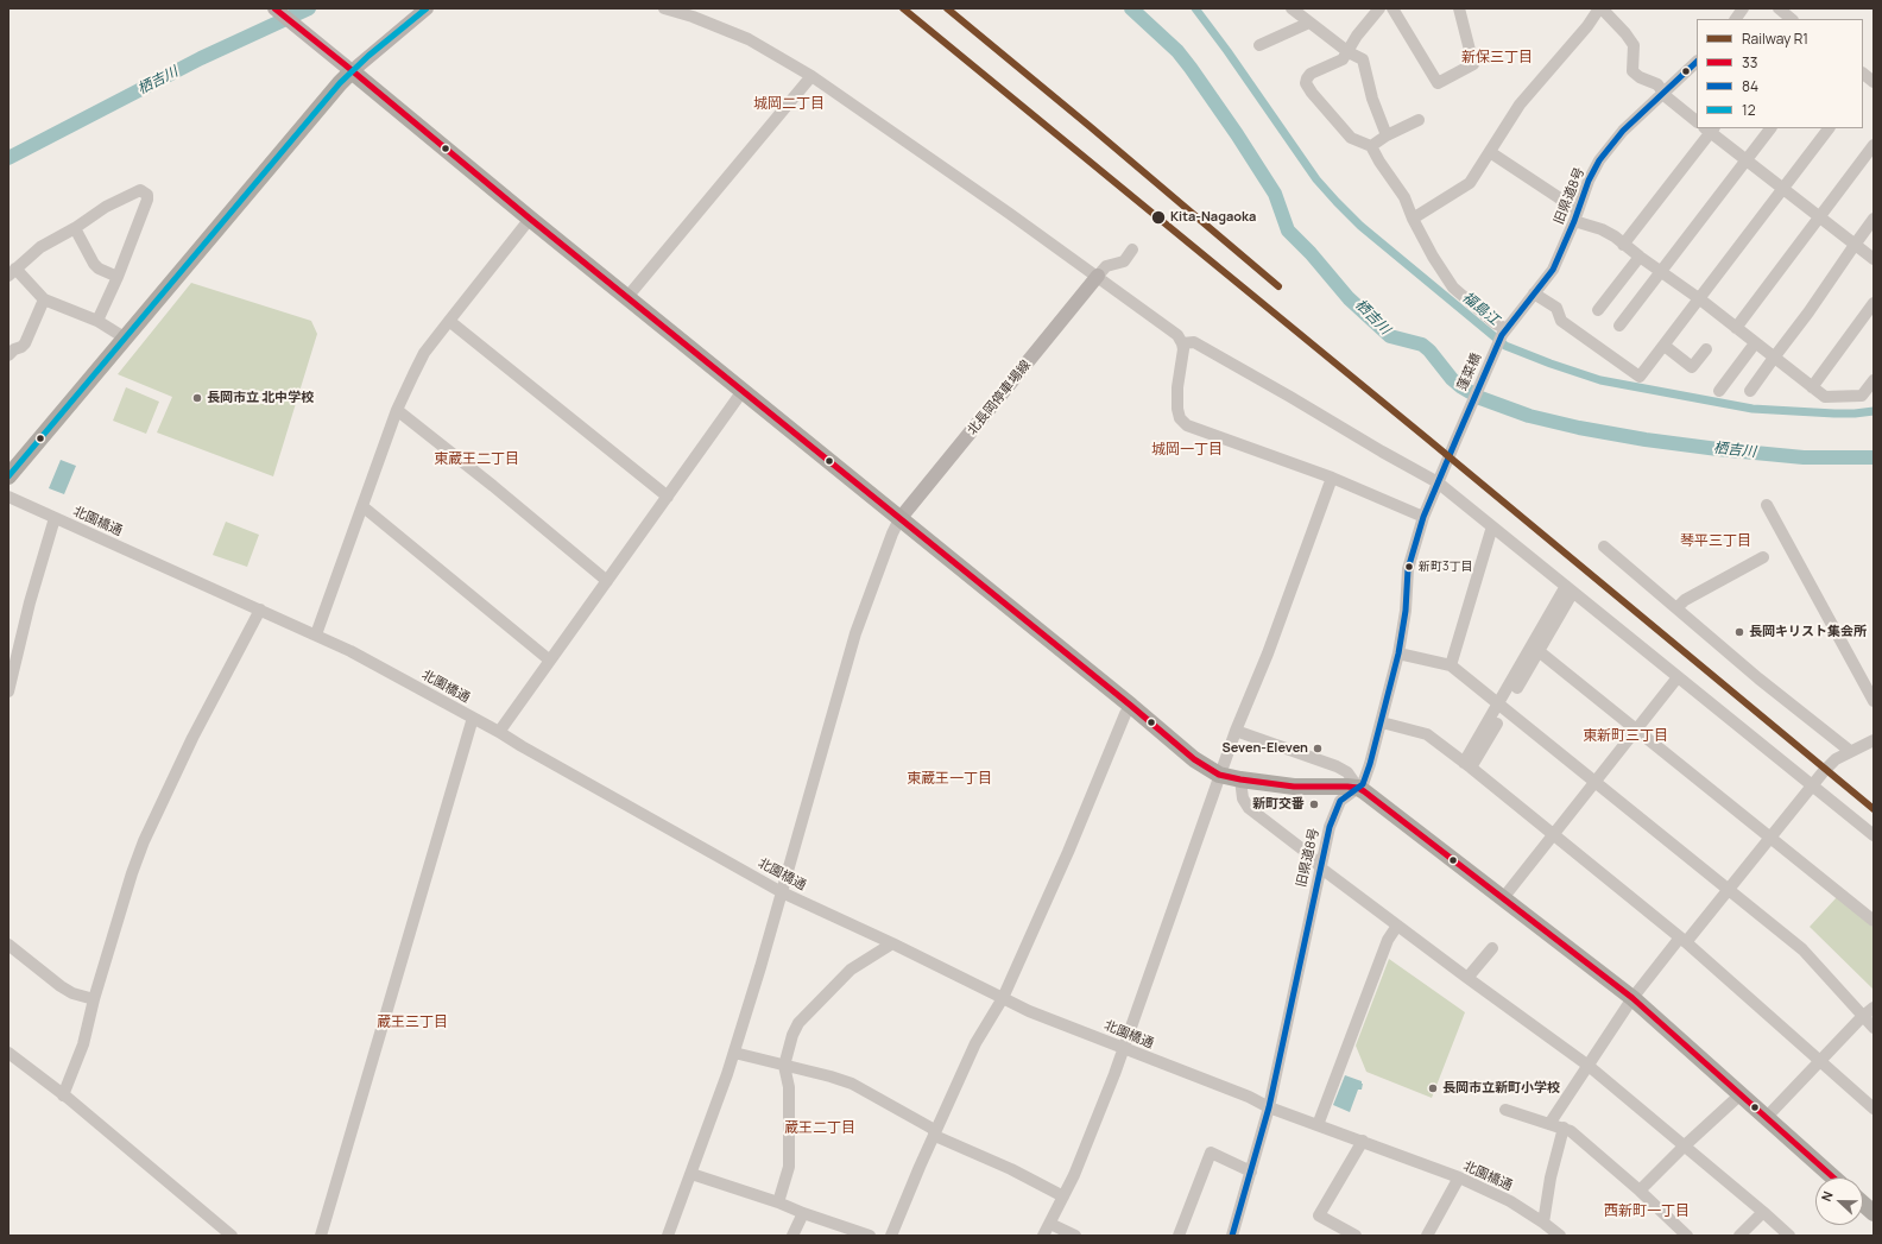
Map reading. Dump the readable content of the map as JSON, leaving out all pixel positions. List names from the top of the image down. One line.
{"streets":{"main road":["北長岡停車場線"],"street":["旧県道8号","蓬菜橋","北園橋通"]},"crossings":[["旧県道8号","蓬菜橋"],["旧県道8号","北園橋通"]],"districts":["新保三丁目","城岡二丁目","城岡一丁目","東蔵王二丁目","琴平三丁目","東新町三丁目","東蔵王一丁目","蔵王三丁目","蔵王二丁目","西新町一丁目"],"water":["栖吉川","福島江"],"places":["Kita-Nagaoka","長岡市立 北中学校","新町3丁目","長岡キリスト集会所","Seven-Eleven","新町交番","長岡市立新町小学校"],"lines":["rail line R1","transit line 33","transit line 12","transit line 84"],"legend":["Railway R1","33","84","12"],"north":"left"}
